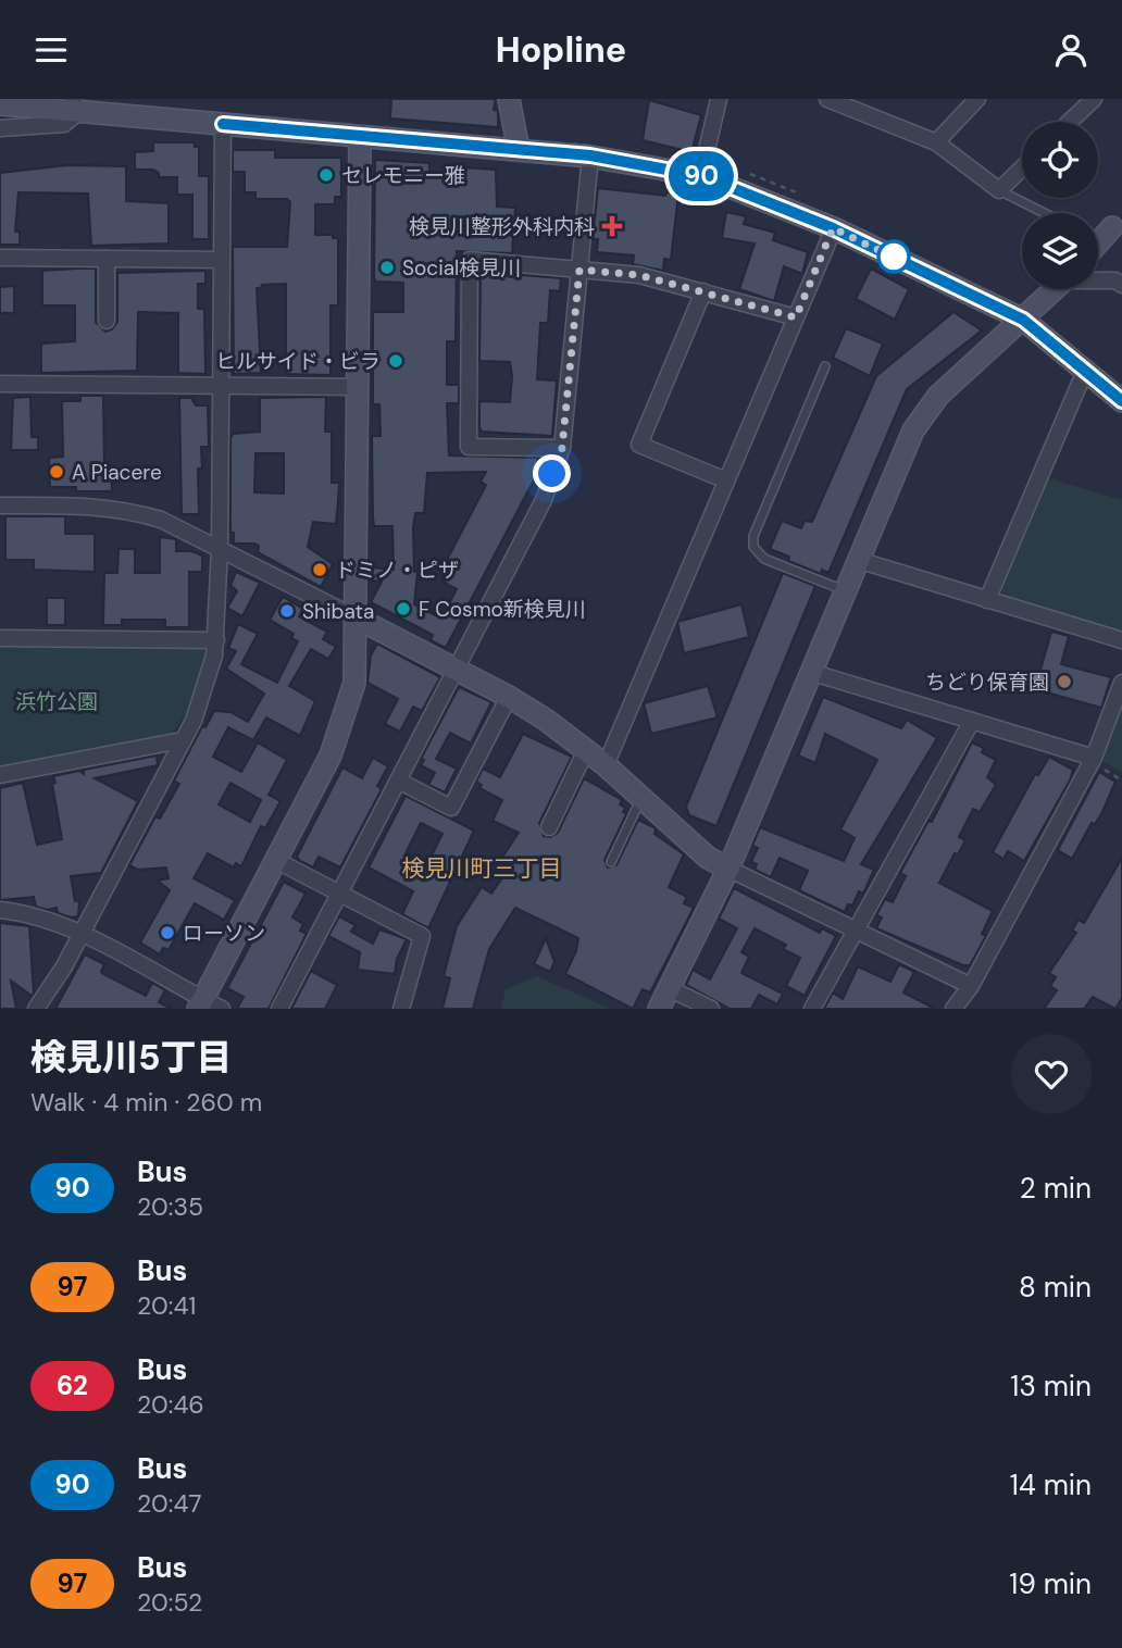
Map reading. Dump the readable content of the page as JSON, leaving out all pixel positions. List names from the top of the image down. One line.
{"districts":["検見川町三丁目"],"parks":["浜竹公園"],"places":{"other":["セレモニー雅","Social検見川","ヒルサイド・ビラ","A Piacere","ドミノ・ピザ","F Cosmo新検見川","Shibata","ちどり保育園","ローソン"],"health":["検見川整形外科内科"]},"lines":["bus line 90"],"page":{"header":"Hopline","on_map":"90","heading":["検見川5丁目","Walk · 4 min · 260 m"],"list":[{"mark":"90","name":"Bus","note":"20:35","value":"2 min"},{"mark":"97","name":"Bus","note":"20:41","value":"8 min"},{"mark":"62","name":"Bus","note":"20:46","value":"13 min"},{"mark":"90","name":"Bus","note":"20:47","value":"14 min"},{"mark":"97","name":"Bus","note":"20:52","value":"19 min"}]}}
